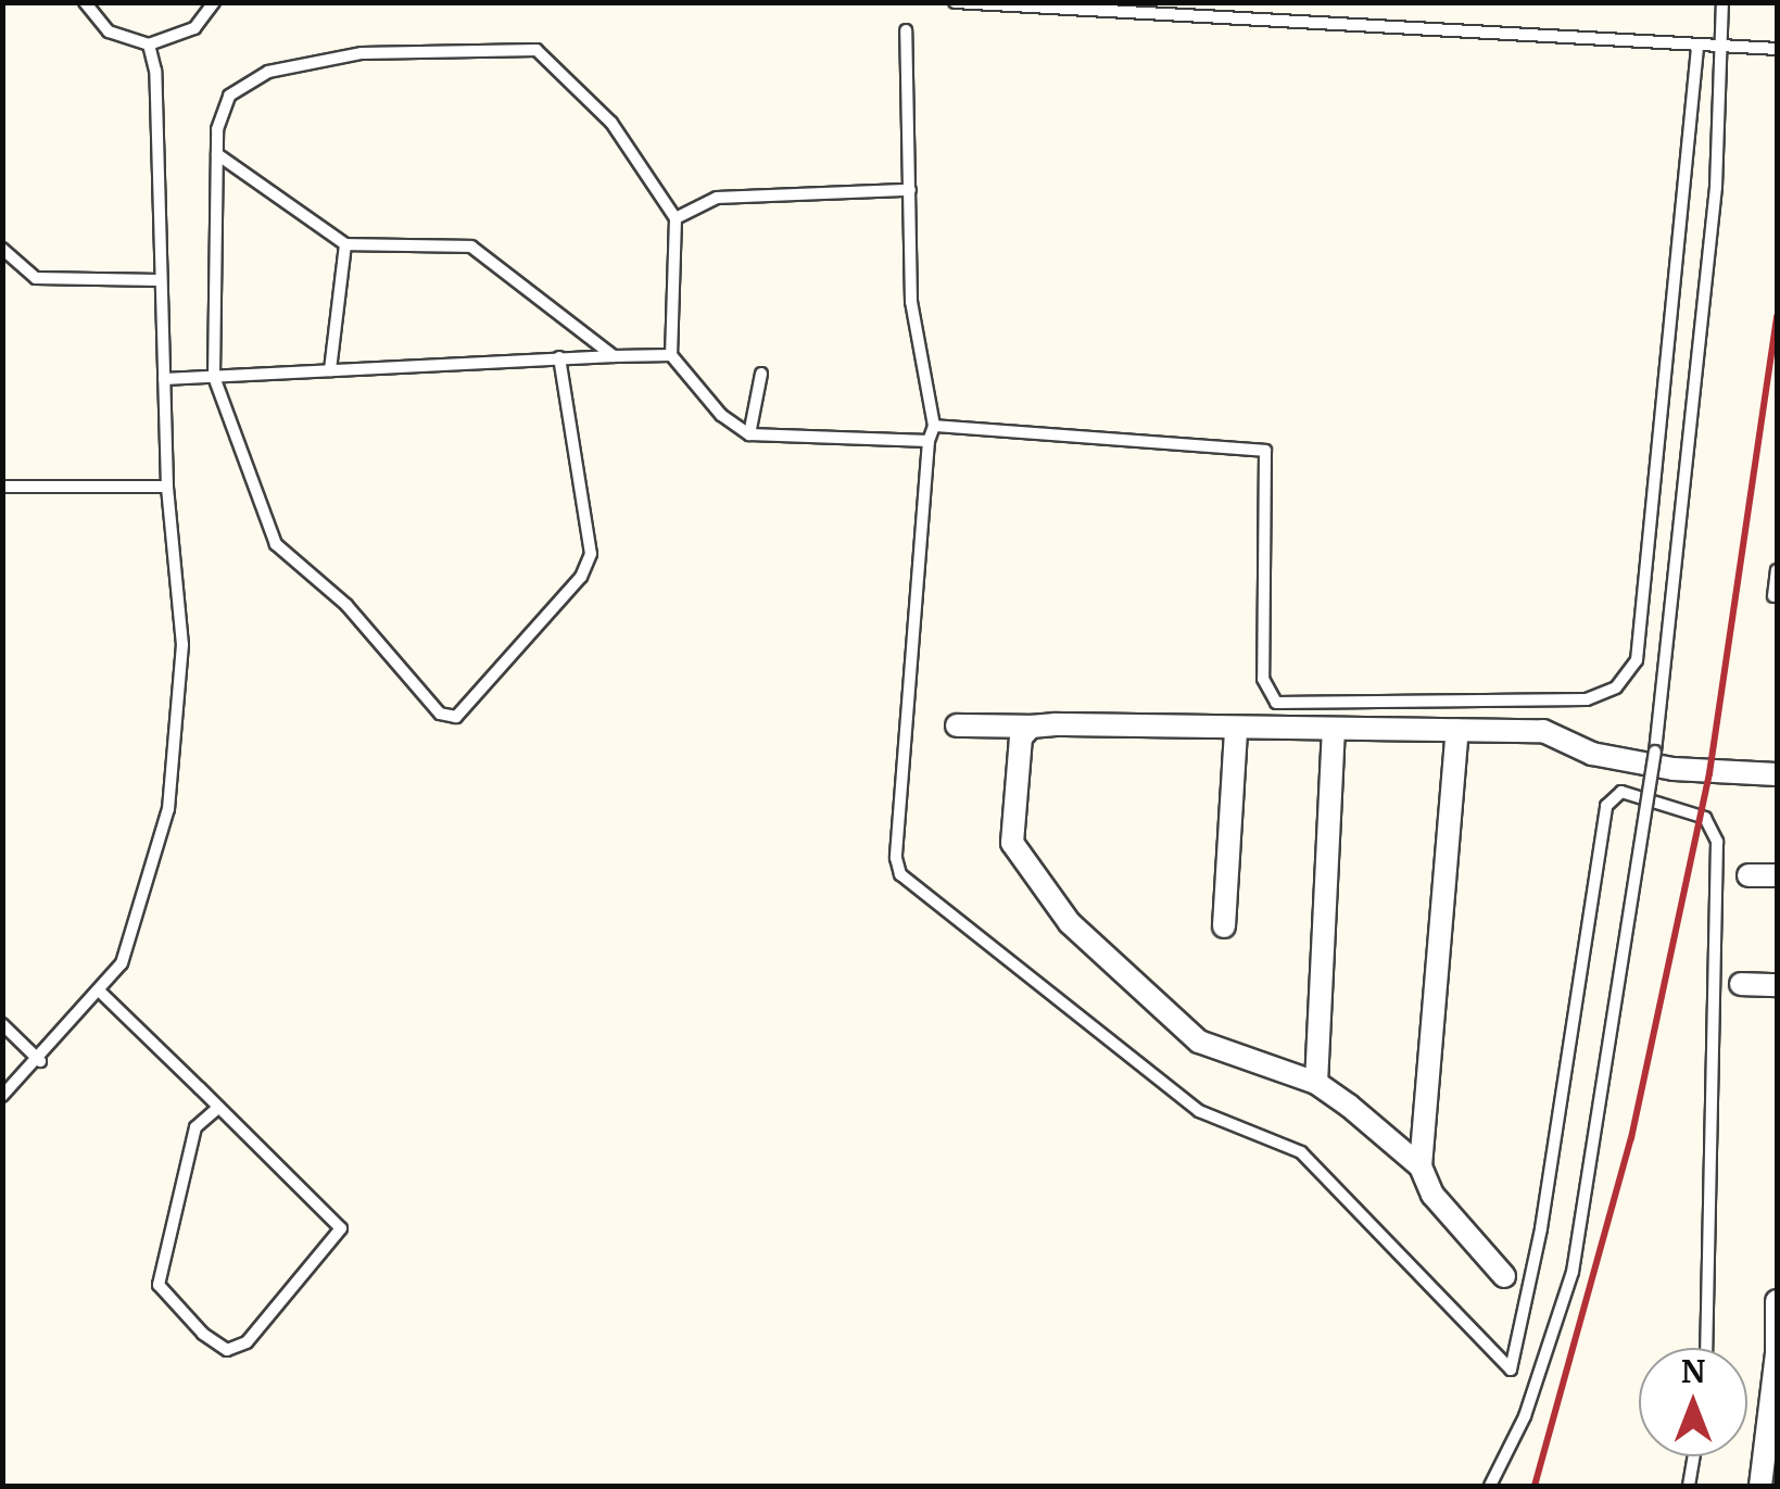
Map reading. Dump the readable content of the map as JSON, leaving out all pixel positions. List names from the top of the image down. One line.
{"north":"top"}
